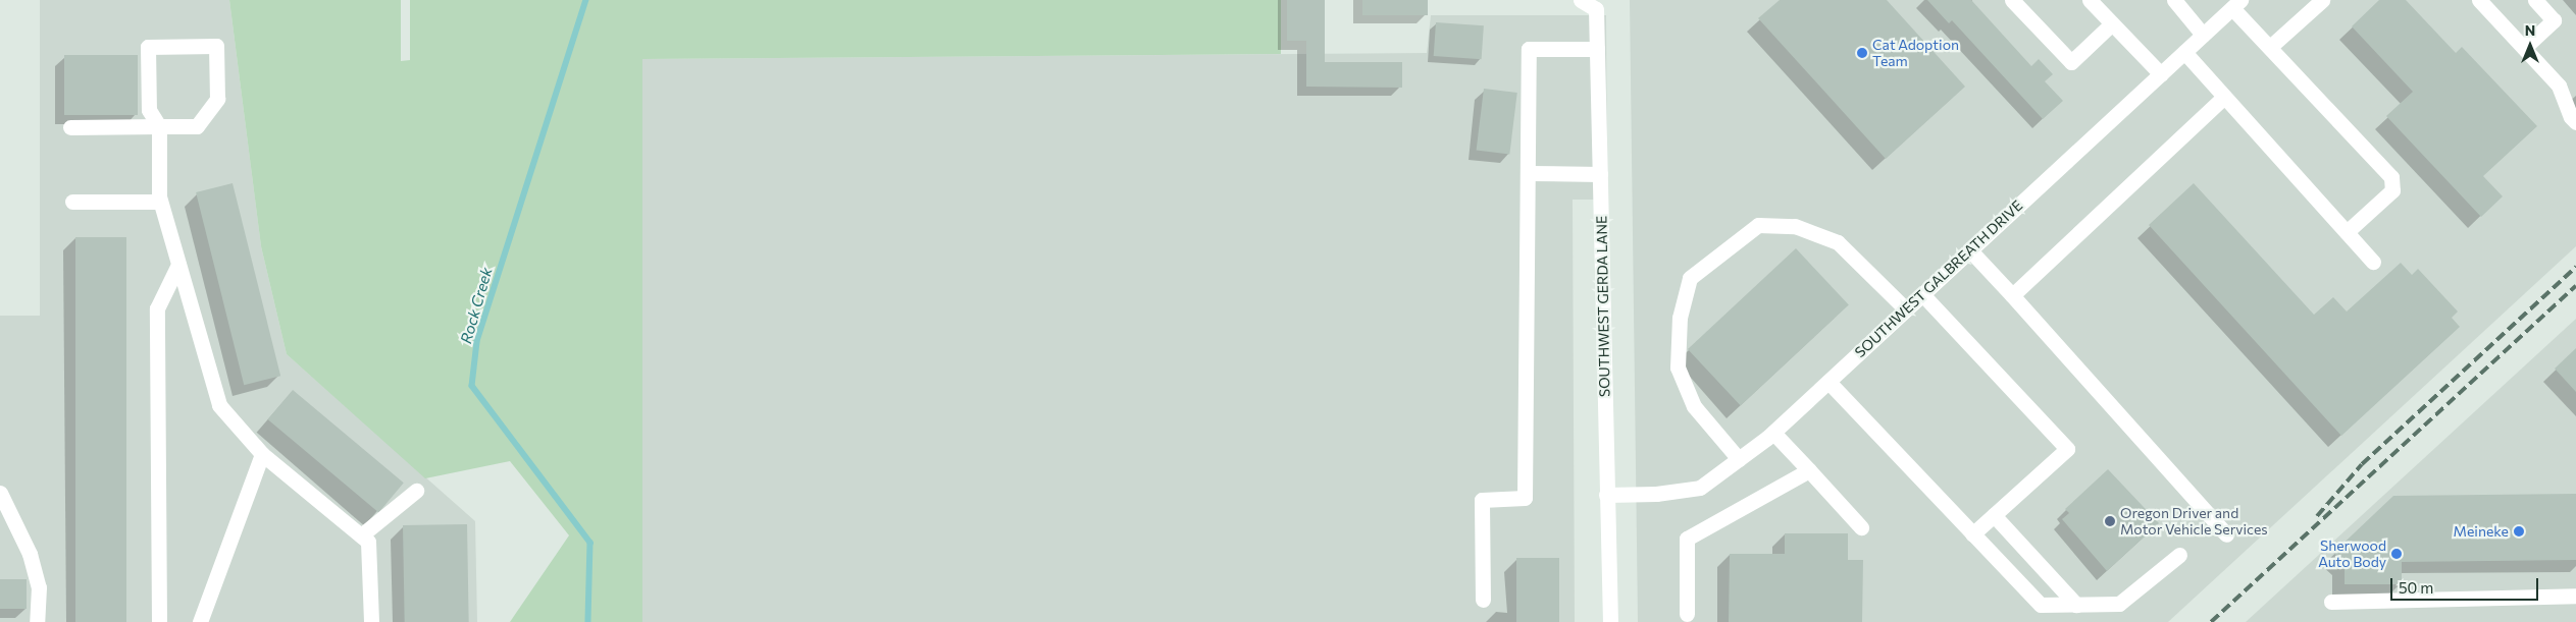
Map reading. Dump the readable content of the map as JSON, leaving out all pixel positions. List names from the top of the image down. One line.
{"streets":{"street":["SOUTHWEST GALBREATH DRIVE","SOUTHWEST GERDA LANE"]},"crossings":[["SOUTHWEST GALBREATH DRIVE","SOUTHWEST GERDA LANE"]],"water":["Rock Creek"],"places":["Cat Adoption Team","Oregon Driver and Motor Vehicle Services","Meineke","Sherwood Auto Body"],"scale_bar":"50 m","north":"top"}
